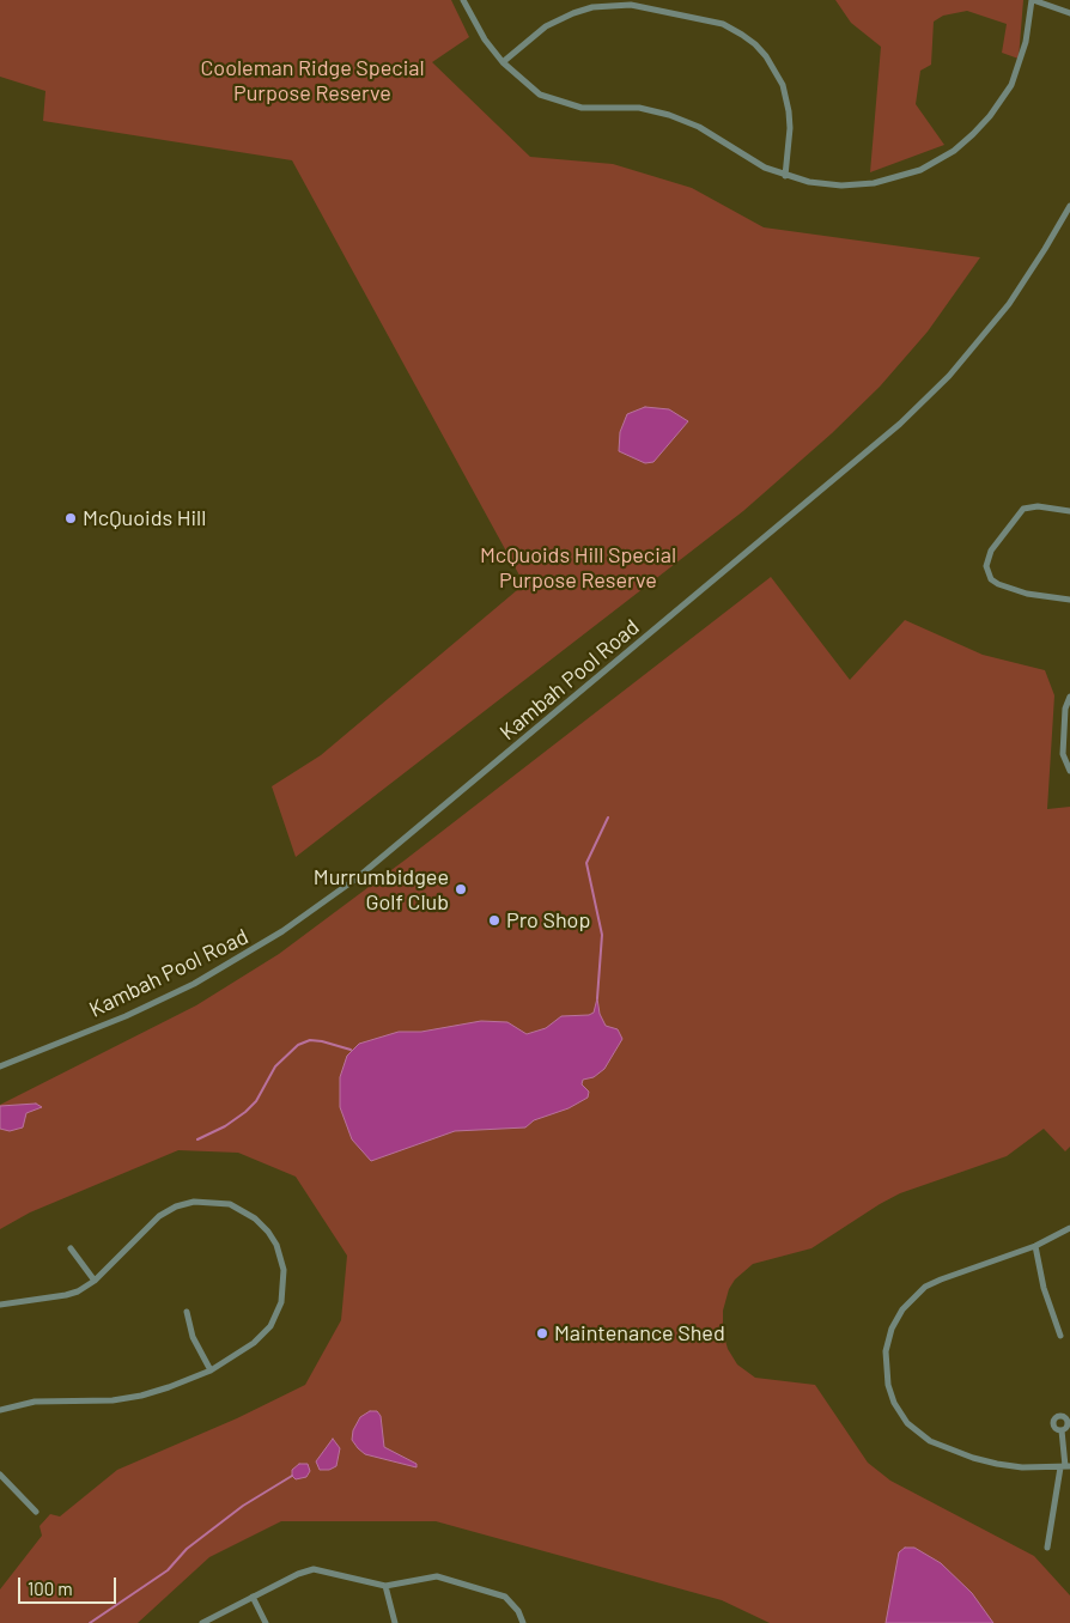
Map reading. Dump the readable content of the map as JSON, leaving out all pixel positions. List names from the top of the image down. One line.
{"streets":{"street":["Kambah Pool Road"]},"parks":["Cooleman Ridge Special Purpose Reserve","McQuoids Hill Special Purpose Reserve"],"places":["McQuoids Hill","Murrumbidgee Golf Club","Pro Shop","Maintenance Shed"],"scale_bar":"100 m"}
